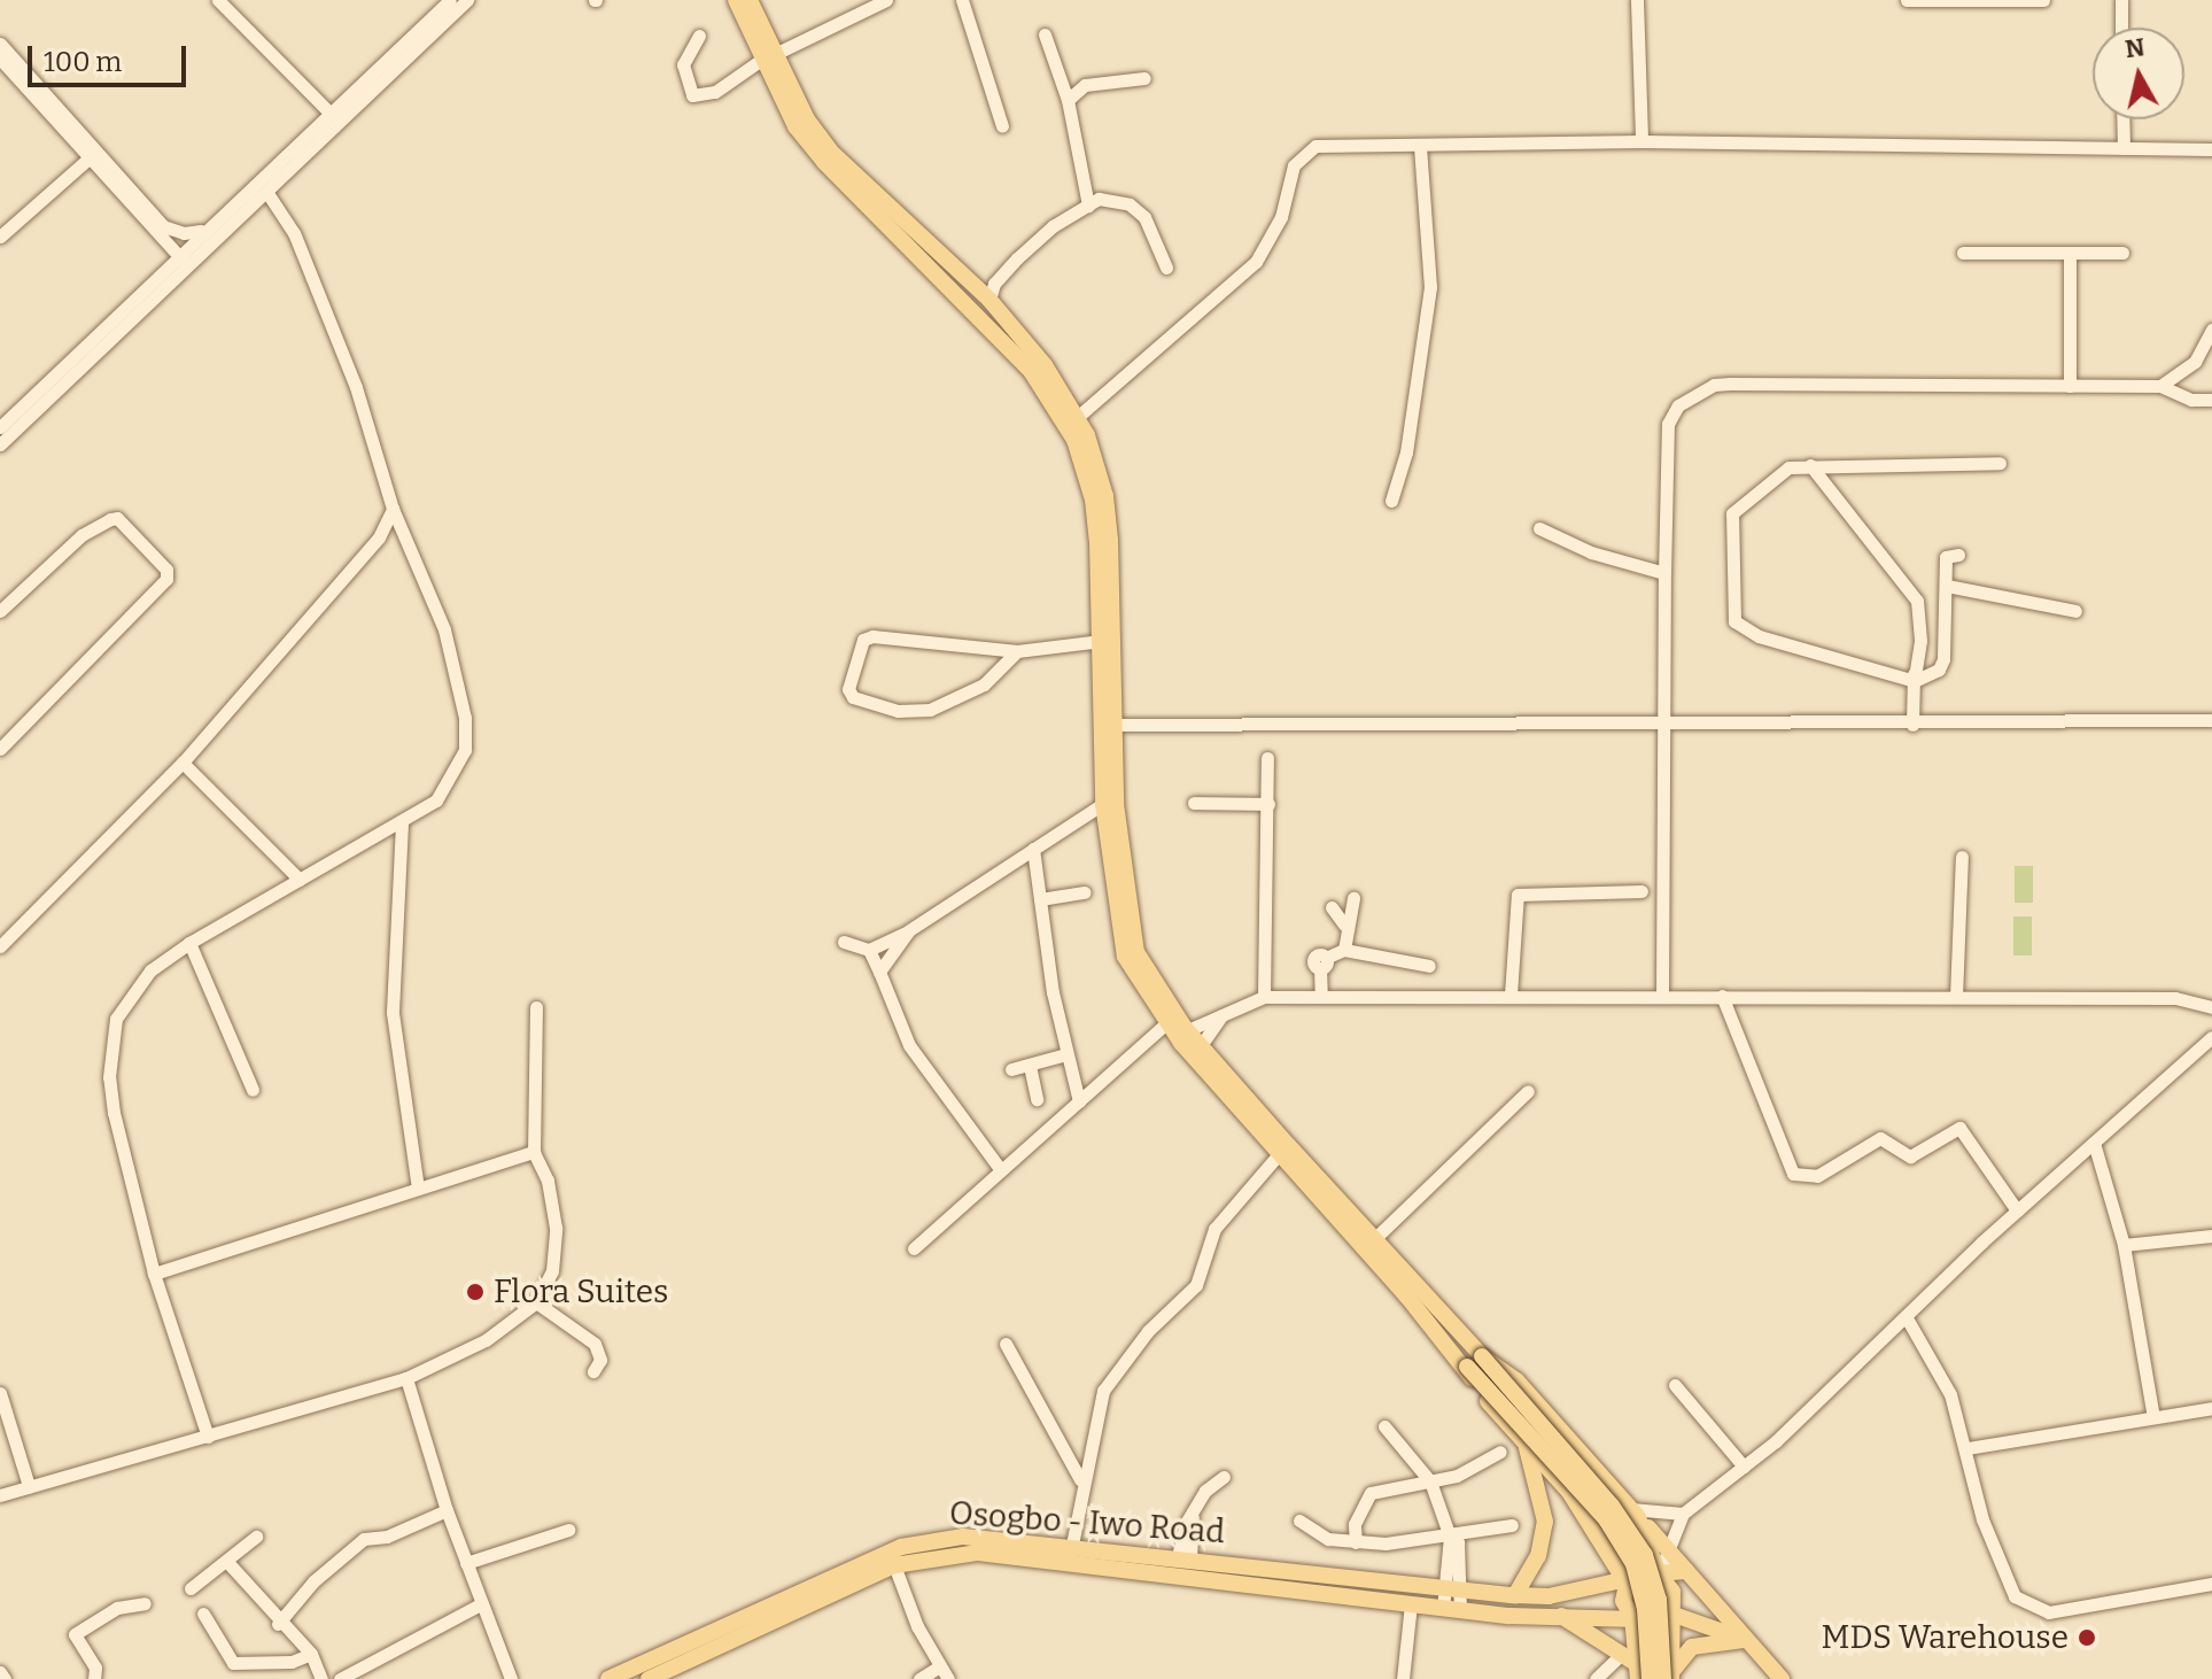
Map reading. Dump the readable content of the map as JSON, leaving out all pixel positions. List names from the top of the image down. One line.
{"streets":{"main road":["Osogbo - Iwo Road"]},"places":["Flora Suites","MDS Warehouse"],"scale_bar":"100 m","north":"top"}
